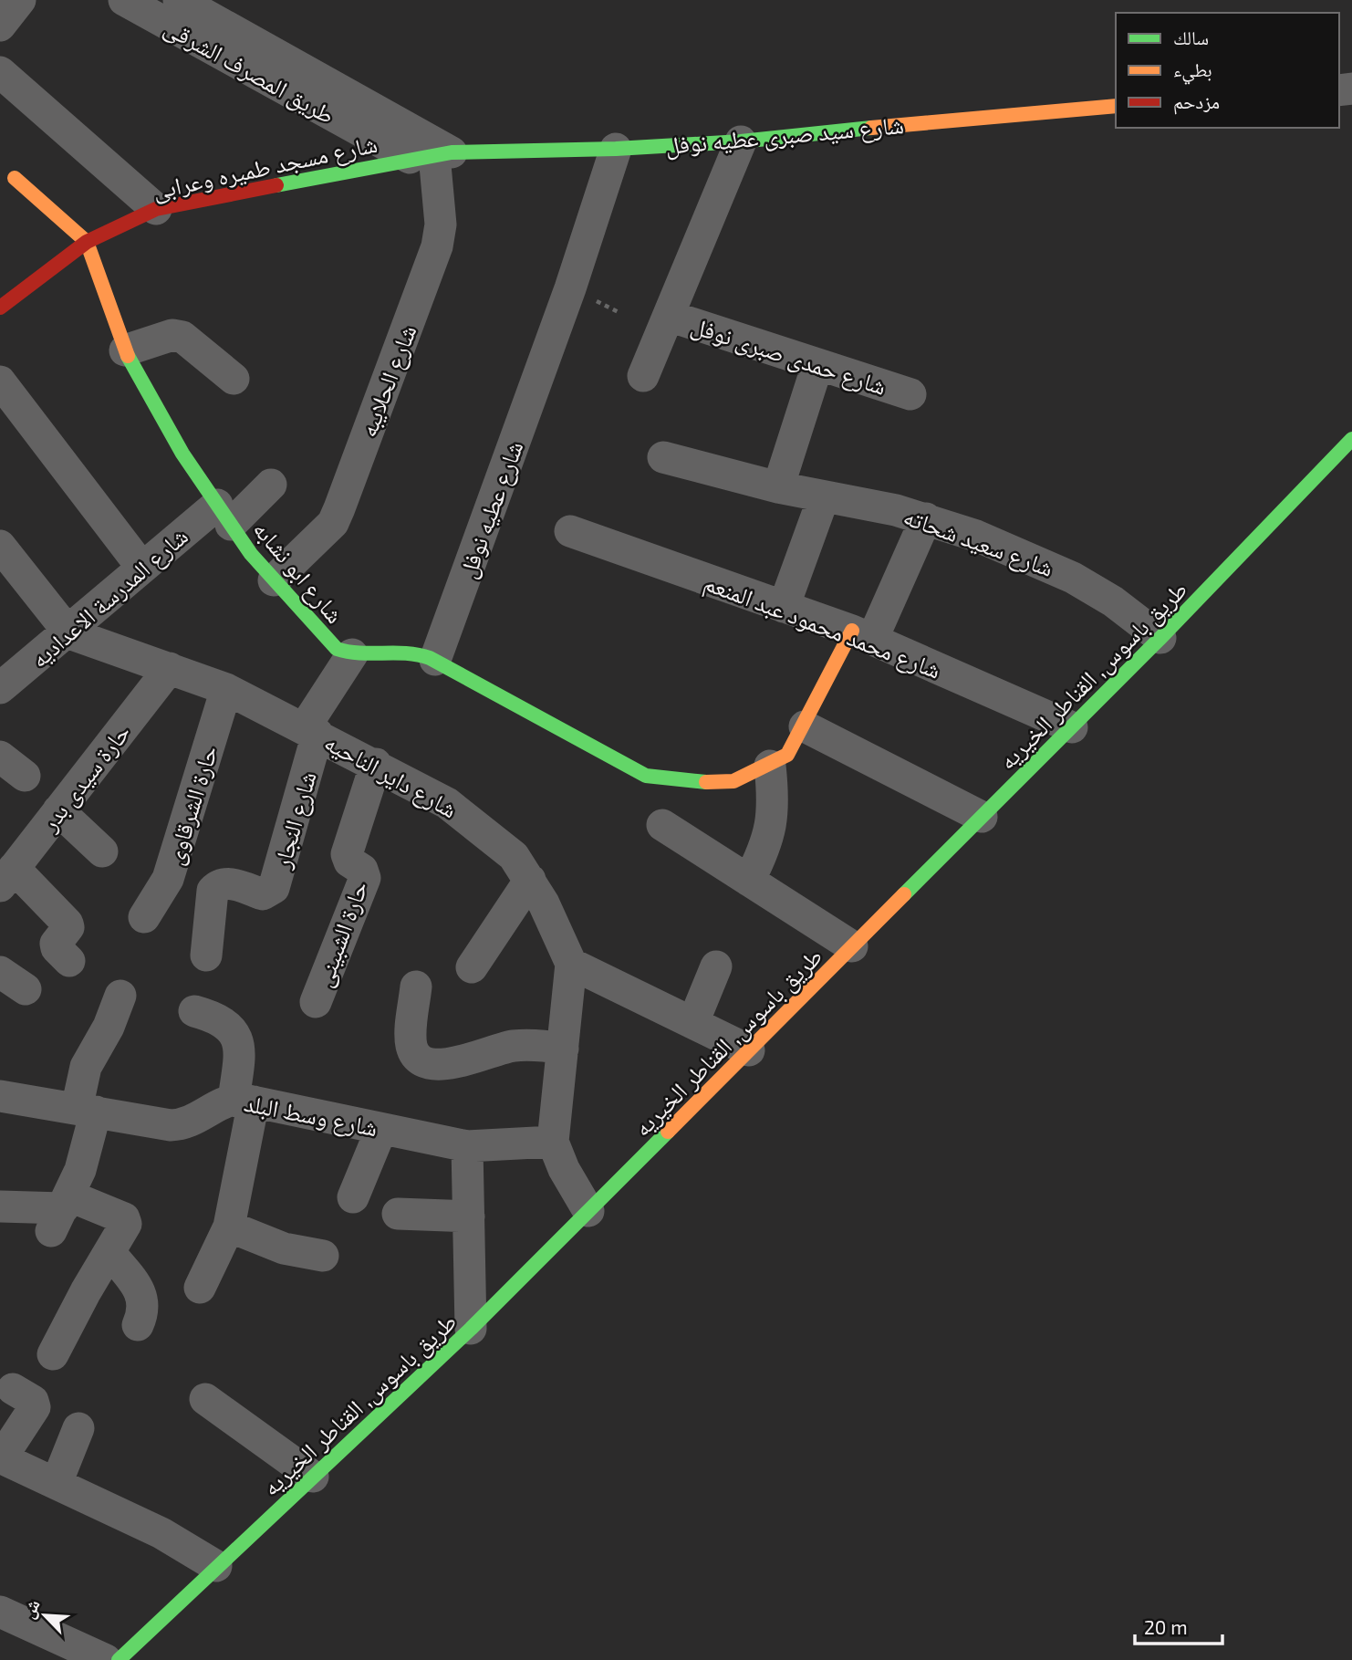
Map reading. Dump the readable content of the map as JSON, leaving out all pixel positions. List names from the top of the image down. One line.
{"streets":{"street":["طريق المصرف الشرقى","شارع سيد صبرى عطيه نوفل","شارع مسجد طميره وعرابى","شارع حمدى صبرى نوفل","شارع الحلايبه","شارع عطيه نوفل","شارع سعيد شحاته","شارع ابو نشابه","شارع المدرسة الاعداديه","شارع محمد محمود عبد المنعم","طريق باسوس, القناطر الخيريه","شارع داير الناحيه","حارة سيدى بدر","حارة الشرقاوى","شارع النجار","حارة الشبينى","شارع وسط البلد"]},"crossings":[["طريق المصرف الشرقى","شارع سيد صبرى عطيه نوفل"],["طريق المصرف الشرقى","شارع مسجد طميره وعرابى"],["طريق المصرف الشرقى","شارع الحلايبه"],["شارع سيد صبرى عطيه نوفل","شارع مسجد طميره وعرابى"],["شارع سيد صبرى عطيه نوفل","شارع الحلايبه"],["شارع سيد صبرى عطيه نوفل","شارع عطيه نوفل"],["شارع مسجد طميره وعرابى","شارع الحلايبه"],["شارع مسجد طميره وعرابى","شارع ابو نشابه"],["شارع الحلايبه","شارع ابو نشابه"],["شارع عطيه نوفل","شارع ابو نشابه"],["شارع سعيد شحاته","طريق باسوس, القناطر الخيريه"],["شارع ابو نشابه","شارع المدرسة الاعداديه"],["شارع ابو نشابه","شارع محمد محمود عبد المنعم"],["شارع المدرسة الاعداديه","شارع داير الناحيه"],["شارع محمد محمود عبد المنعم","طريق باسوس, القناطر الخيريه"],["شارع داير الناحيه","حارة سيدى بدر"],["شارع داير الناحيه","حارة الشرقاوى"],["شارع داير الناحيه","شارع النجار"],["شارع داير الناحيه","حارة الشبينى"]],"legend":["سالك","بطيء","مزدحم"],"scale_bar":"20 m","north":"top left"}
